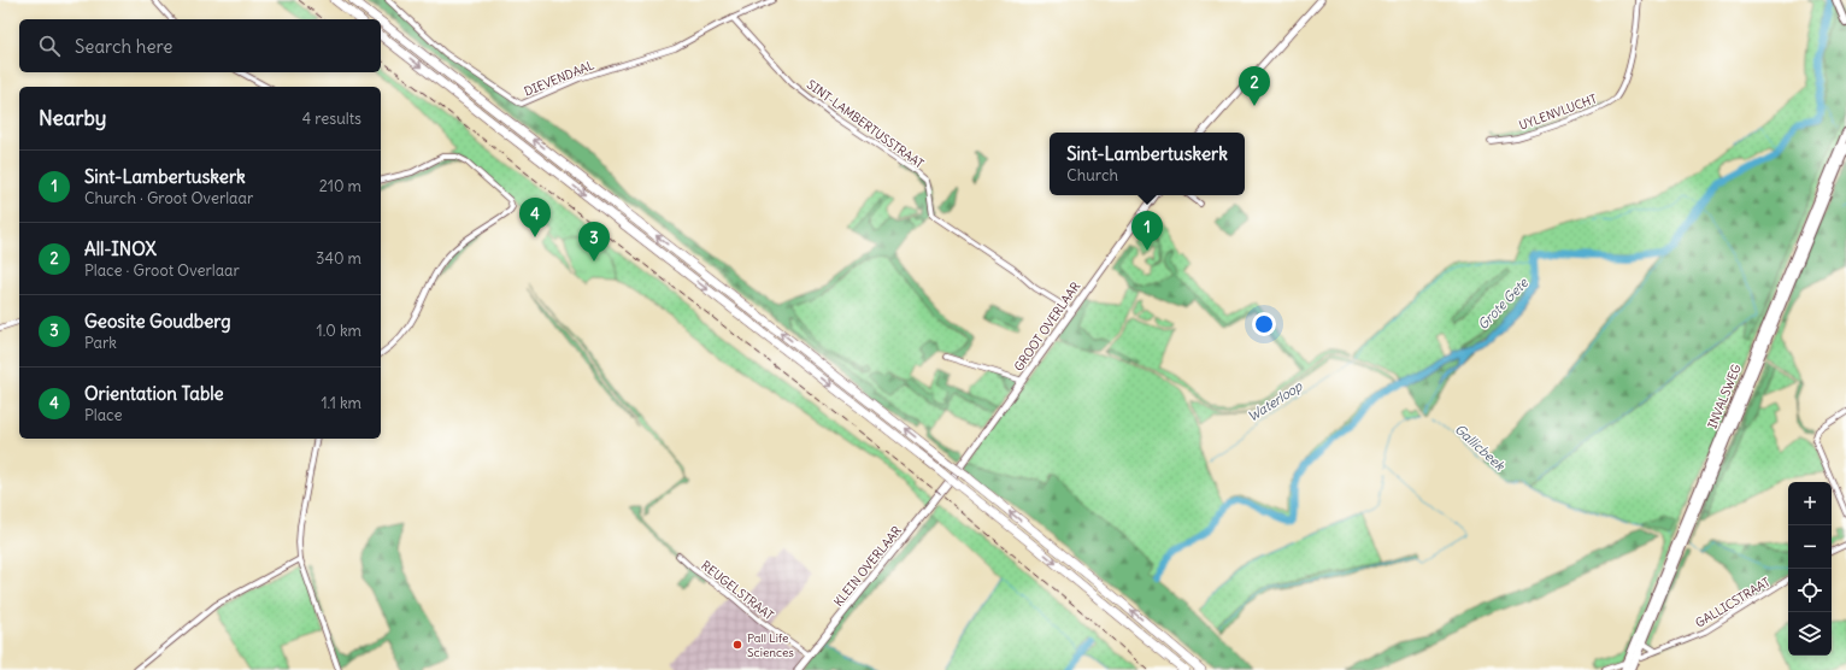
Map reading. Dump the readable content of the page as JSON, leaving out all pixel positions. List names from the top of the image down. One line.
{"streets":{"highway":["INVALSWEG"],"main road":["GROOT OVERLAAR","KLEIN OVERLAAR"],"street":["DIEVENDAAL","UYLENVLUCHT","SINT-LAMBERTUSSTRAAT","REUGELSTRAAT","GALLICSTRAAT"]},"crossings":[["DIEVENDAAL","SINT-LAMBERTUSSTRAAT"],["SINT-LAMBERTUSSTRAAT","GROOT OVERLAAR"],["GROOT OVERLAAR","KLEIN OVERLAAR"],["INVALSWEG","GALLICSTRAAT"],["KLEIN OVERLAAR","REUGELSTRAAT"]],"water":["Grote Gete","Waterloop","Gallicbeek"],"places":["Pall Life Sciences"],"page":{"search":"Search here","pins":["2","4","1","3"],"heading":["Nearby","4 results"],"popup":["Sint-Lambertuskerk","Church"],"list":[{"mark":"1","name":"Sint-Lambertuskerk","note":"Church · Groot Overlaar","value":"210 m"},{"mark":"2","name":"All-INOX","note":"Place · Groot Overlaar","value":"340 m"},{"mark":"3","name":"Geosite Goudberg","note":"Park","value":"1.0 km"},{"mark":"4","name":"Orientation Table","note":"Place","value":"1.1 km"}],"map_buttons":["+","−"]}}
